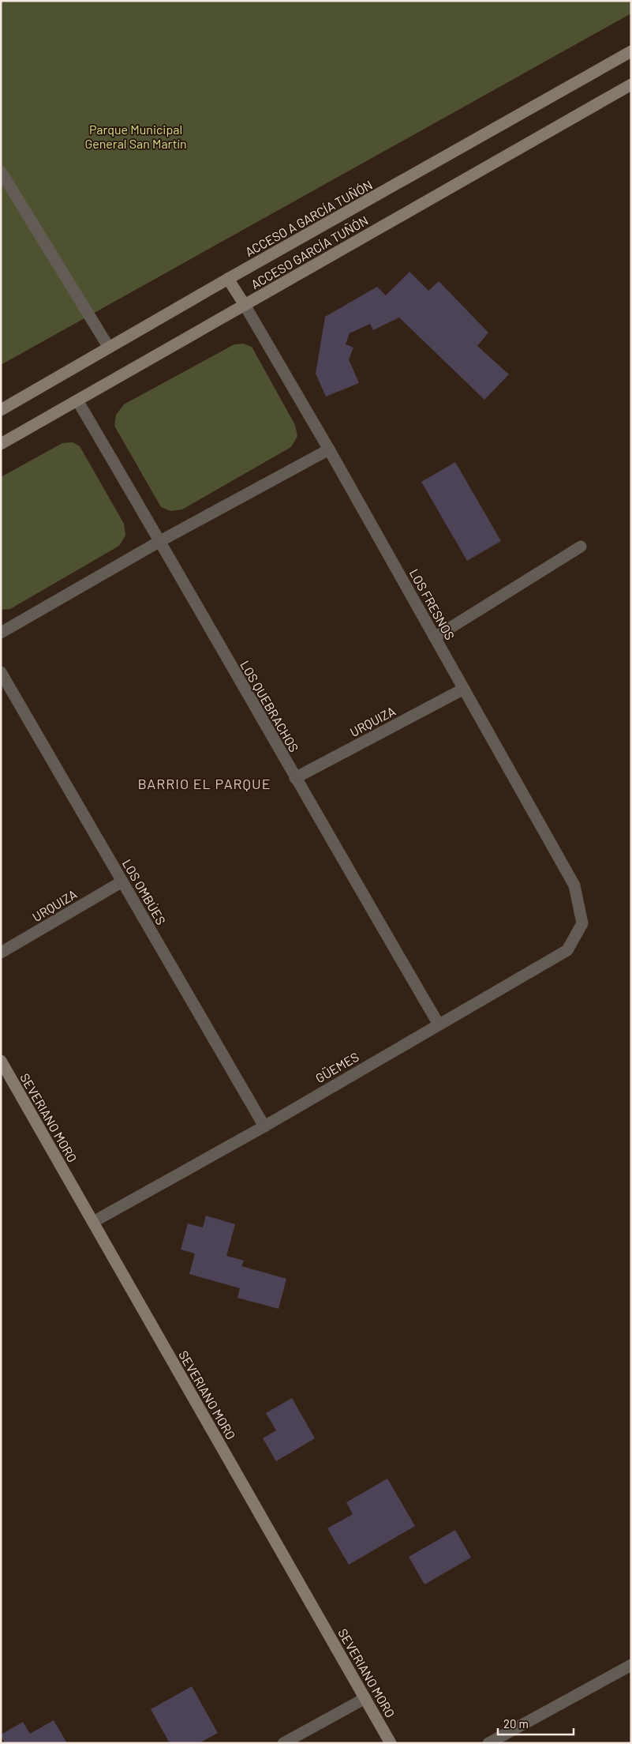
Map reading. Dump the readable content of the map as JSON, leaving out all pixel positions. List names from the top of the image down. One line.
{"streets":{"main road":["ACCESO A GARCÍA TUÑÓN","ACCESO GARCÍA TUÑÓN","SEVERIANO MORO"],"street":["LOS FRESNOS","LOS QUEBRACHOS","URQUIZA","LOS OMBÚES","GÜEMES"]},"crossings":[["ACCESO GARCÍA TUÑÓN","LOS FRESNOS"],["ACCESO GARCÍA TUÑÓN","LOS QUEBRACHOS"],["LOS FRESNOS","URQUIZA"],["LOS FRESNOS","GÜEMES"],["LOS QUEBRACHOS","URQUIZA"],["LOS QUEBRACHOS","GÜEMES"],["URQUIZA","LOS OMBÚES"],["LOS OMBÚES","GÜEMES"],["GÜEMES","SEVERIANO MORO"]],"districts":["BARRIO EL PARQUE"],"parks":["Parque Municipal General San Martín"],"scale_bar":"20 m"}
